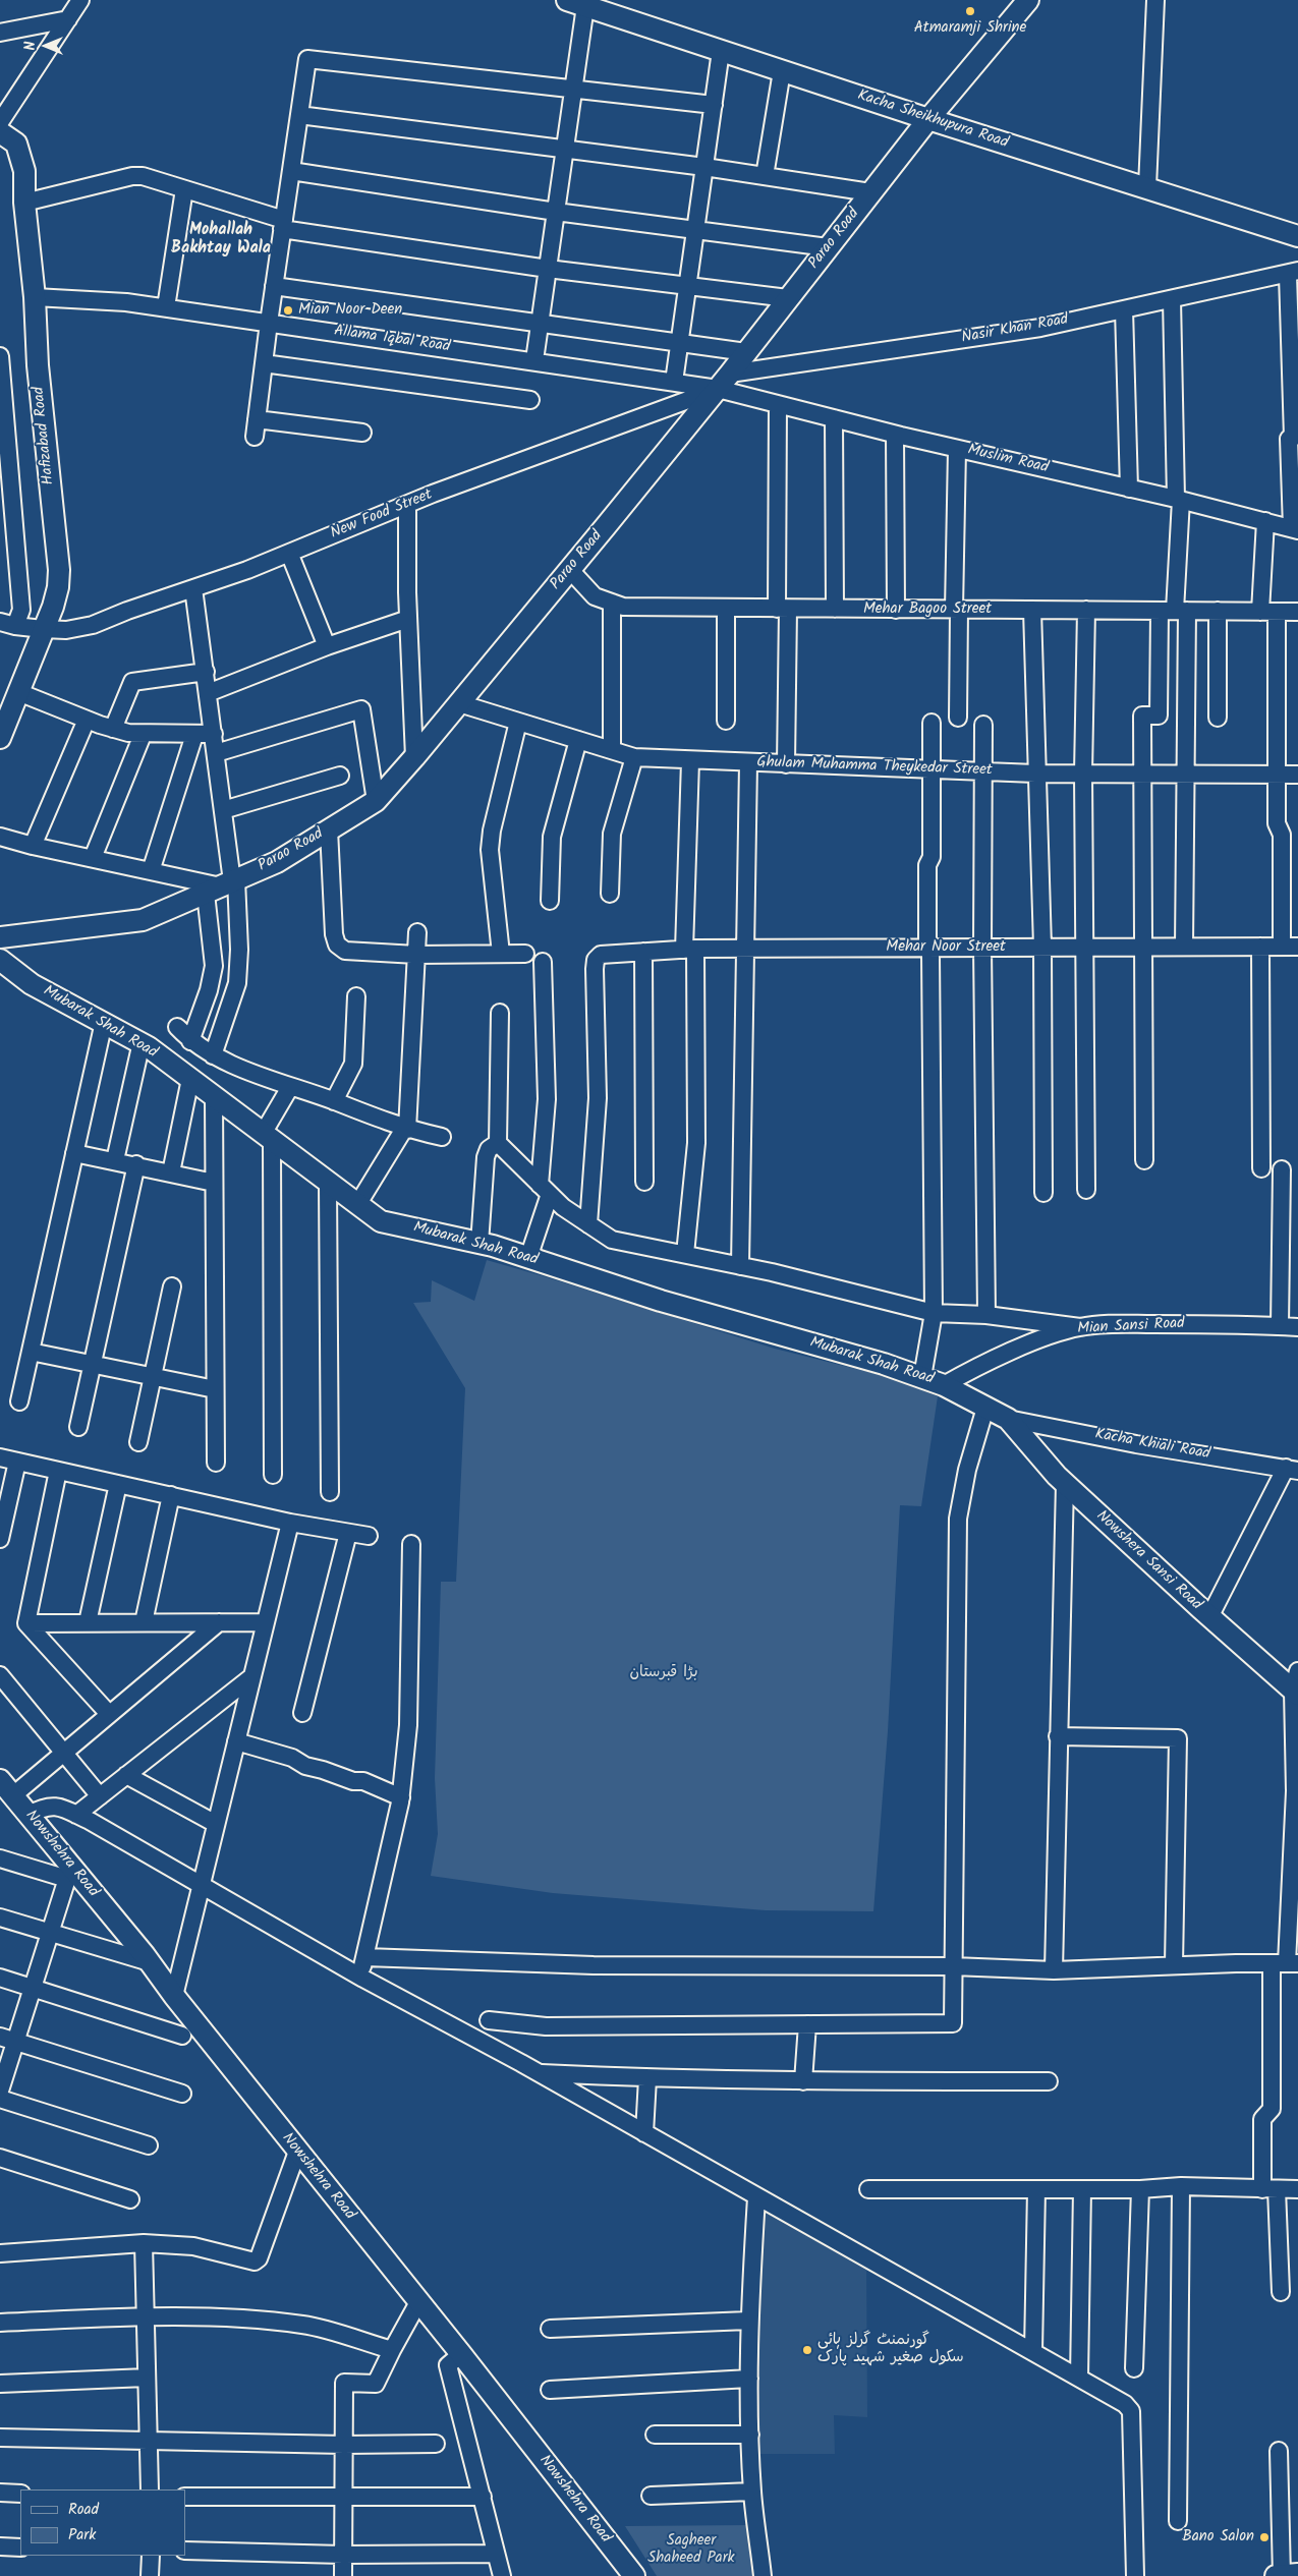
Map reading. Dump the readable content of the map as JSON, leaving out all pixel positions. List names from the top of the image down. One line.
{"streets":{"main road":["Kacha Sheikhupura Road","Parao Road","Hafizabad Road","Mubarak Shah Road","Nowshera Sansi Road","Nowshehra Road"],"street":["Nasir Khan Road","Allama Iqbal Road","Muslim Road","New Food Street","Mehar Bagoo Street","Ghulam Muhamma Theykedar Street","Mehar Noor Street","Mian Sansi Road","Kacha Khiali Road"]},"crossings":[["Kacha Sheikhupura Road","Parao Road"],["Parao Road","Nasir Khan Road"],["Parao Road","Allama Iqbal Road"],["Parao Road","Muslim Road"],["Parao Road","New Food Street"],["Parao Road","Mehar Bagoo Street"],["Parao Road","Ghulam Muhamma Theykedar Street"],["Nasir Khan Road","Allama Iqbal Road"],["Nasir Khan Road","Muslim Road"],["Nasir Khan Road","New Food Street"],["Allama Iqbal Road","Hafizabad Road"],["Allama Iqbal Road","Muslim Road"],["Allama Iqbal Road","New Food Street"],["Hafizabad Road","New Food Street"],["Muslim Road","New Food Street"],["Mubarak Shah Road","Mian Sansi Road"],["Mubarak Shah Road","Kacha Khiali Road"],["Mubarak Shah Road","Nowshera Sansi Road"],["Kacha Khiali Road","Nowshera Sansi Road"]],"districts":["Mohallah Bakhtay Wala"],"parks":["بڑا قبرستان","Sagheer Shaheed Park"],"places":["Atmaramji Shrine","Mian Noor Deen","گورنمنٹ گرلز ہائی سکول صغیر شہید پارک","Bano Salon"],"legend":["Road","Park"],"north":"left"}
